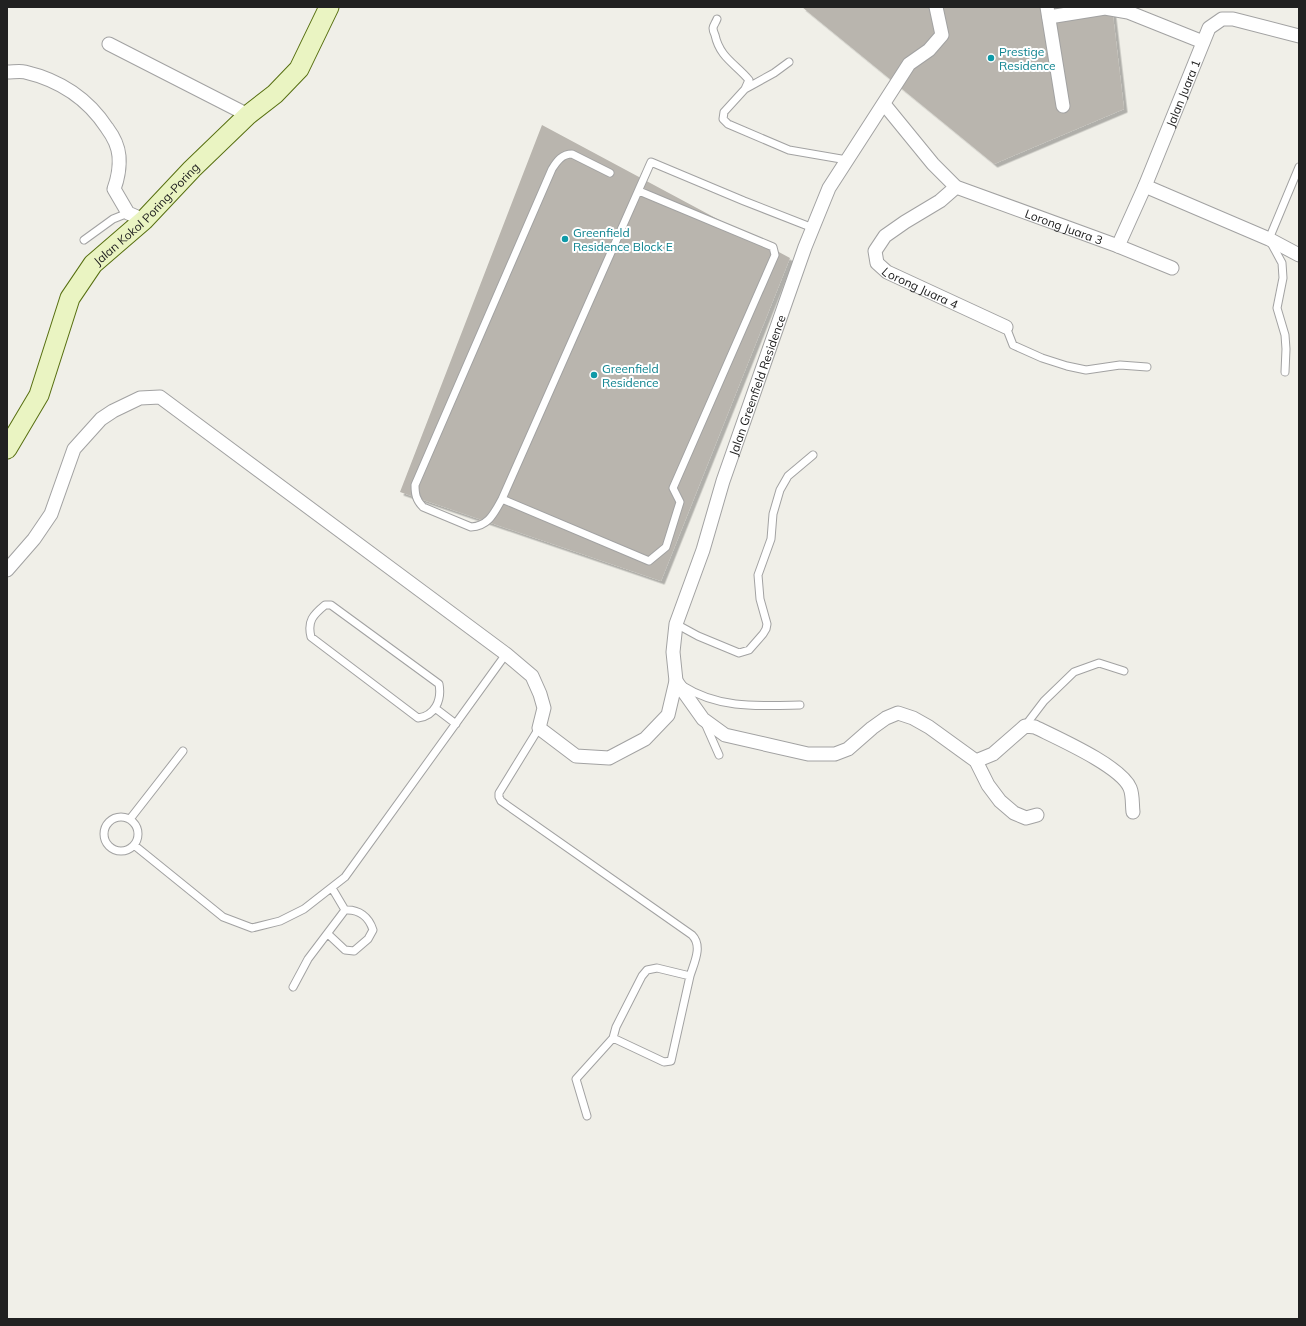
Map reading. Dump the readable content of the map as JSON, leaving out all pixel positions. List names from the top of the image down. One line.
{"streets":{"main road":["Jalan Kokol Poring-Poring"],"street":["Jalan Juara 1","Lorong Juara 3","Lorong Juara 4","Jalan Greenfield Residence"]},"crossings":[["Jalan Juara 1","Lorong Juara 3"],["Lorong Juara 3","Lorong Juara 4"]],"places":["Prestige Residence","Greenfield Residence Block E","Greenfield Residence"]}
